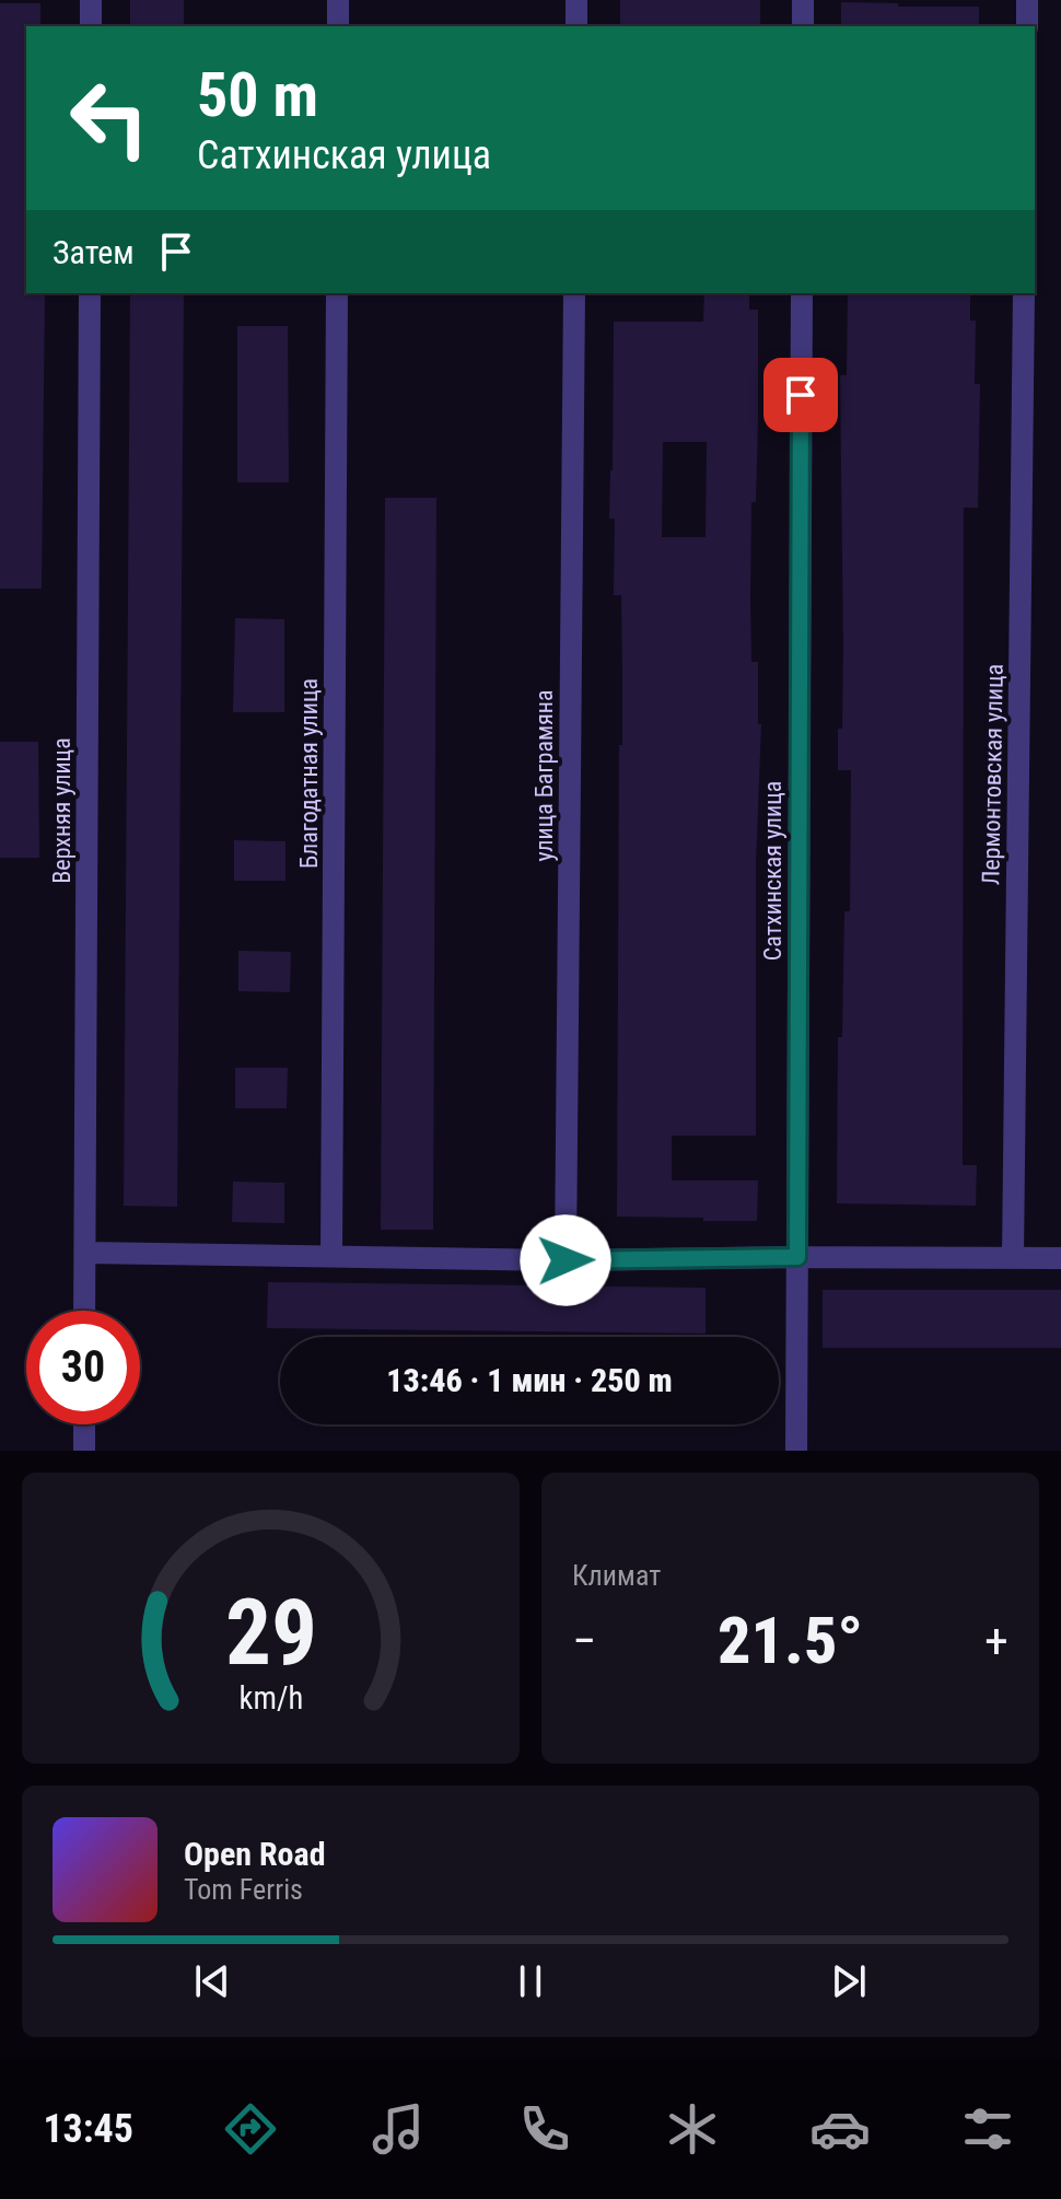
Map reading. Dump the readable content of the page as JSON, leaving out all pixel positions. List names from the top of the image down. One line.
{"streets":{"street":["Благодатная улица","Лермонтовская улица","улица Баграмяна","Верхняя улица","Сатхинская улица"]},"page":{"turn":["50 m","Сатхинская улица"],"then":"Затем","limit":"30","trip":"13:46 · 1 мин · 250 m","tile":"Климат","heat":["−","21.5°","+"],"song":["Open Road","Tom Ferris"],"tabs":"13:45","gauge":["29","km/h"]}}
